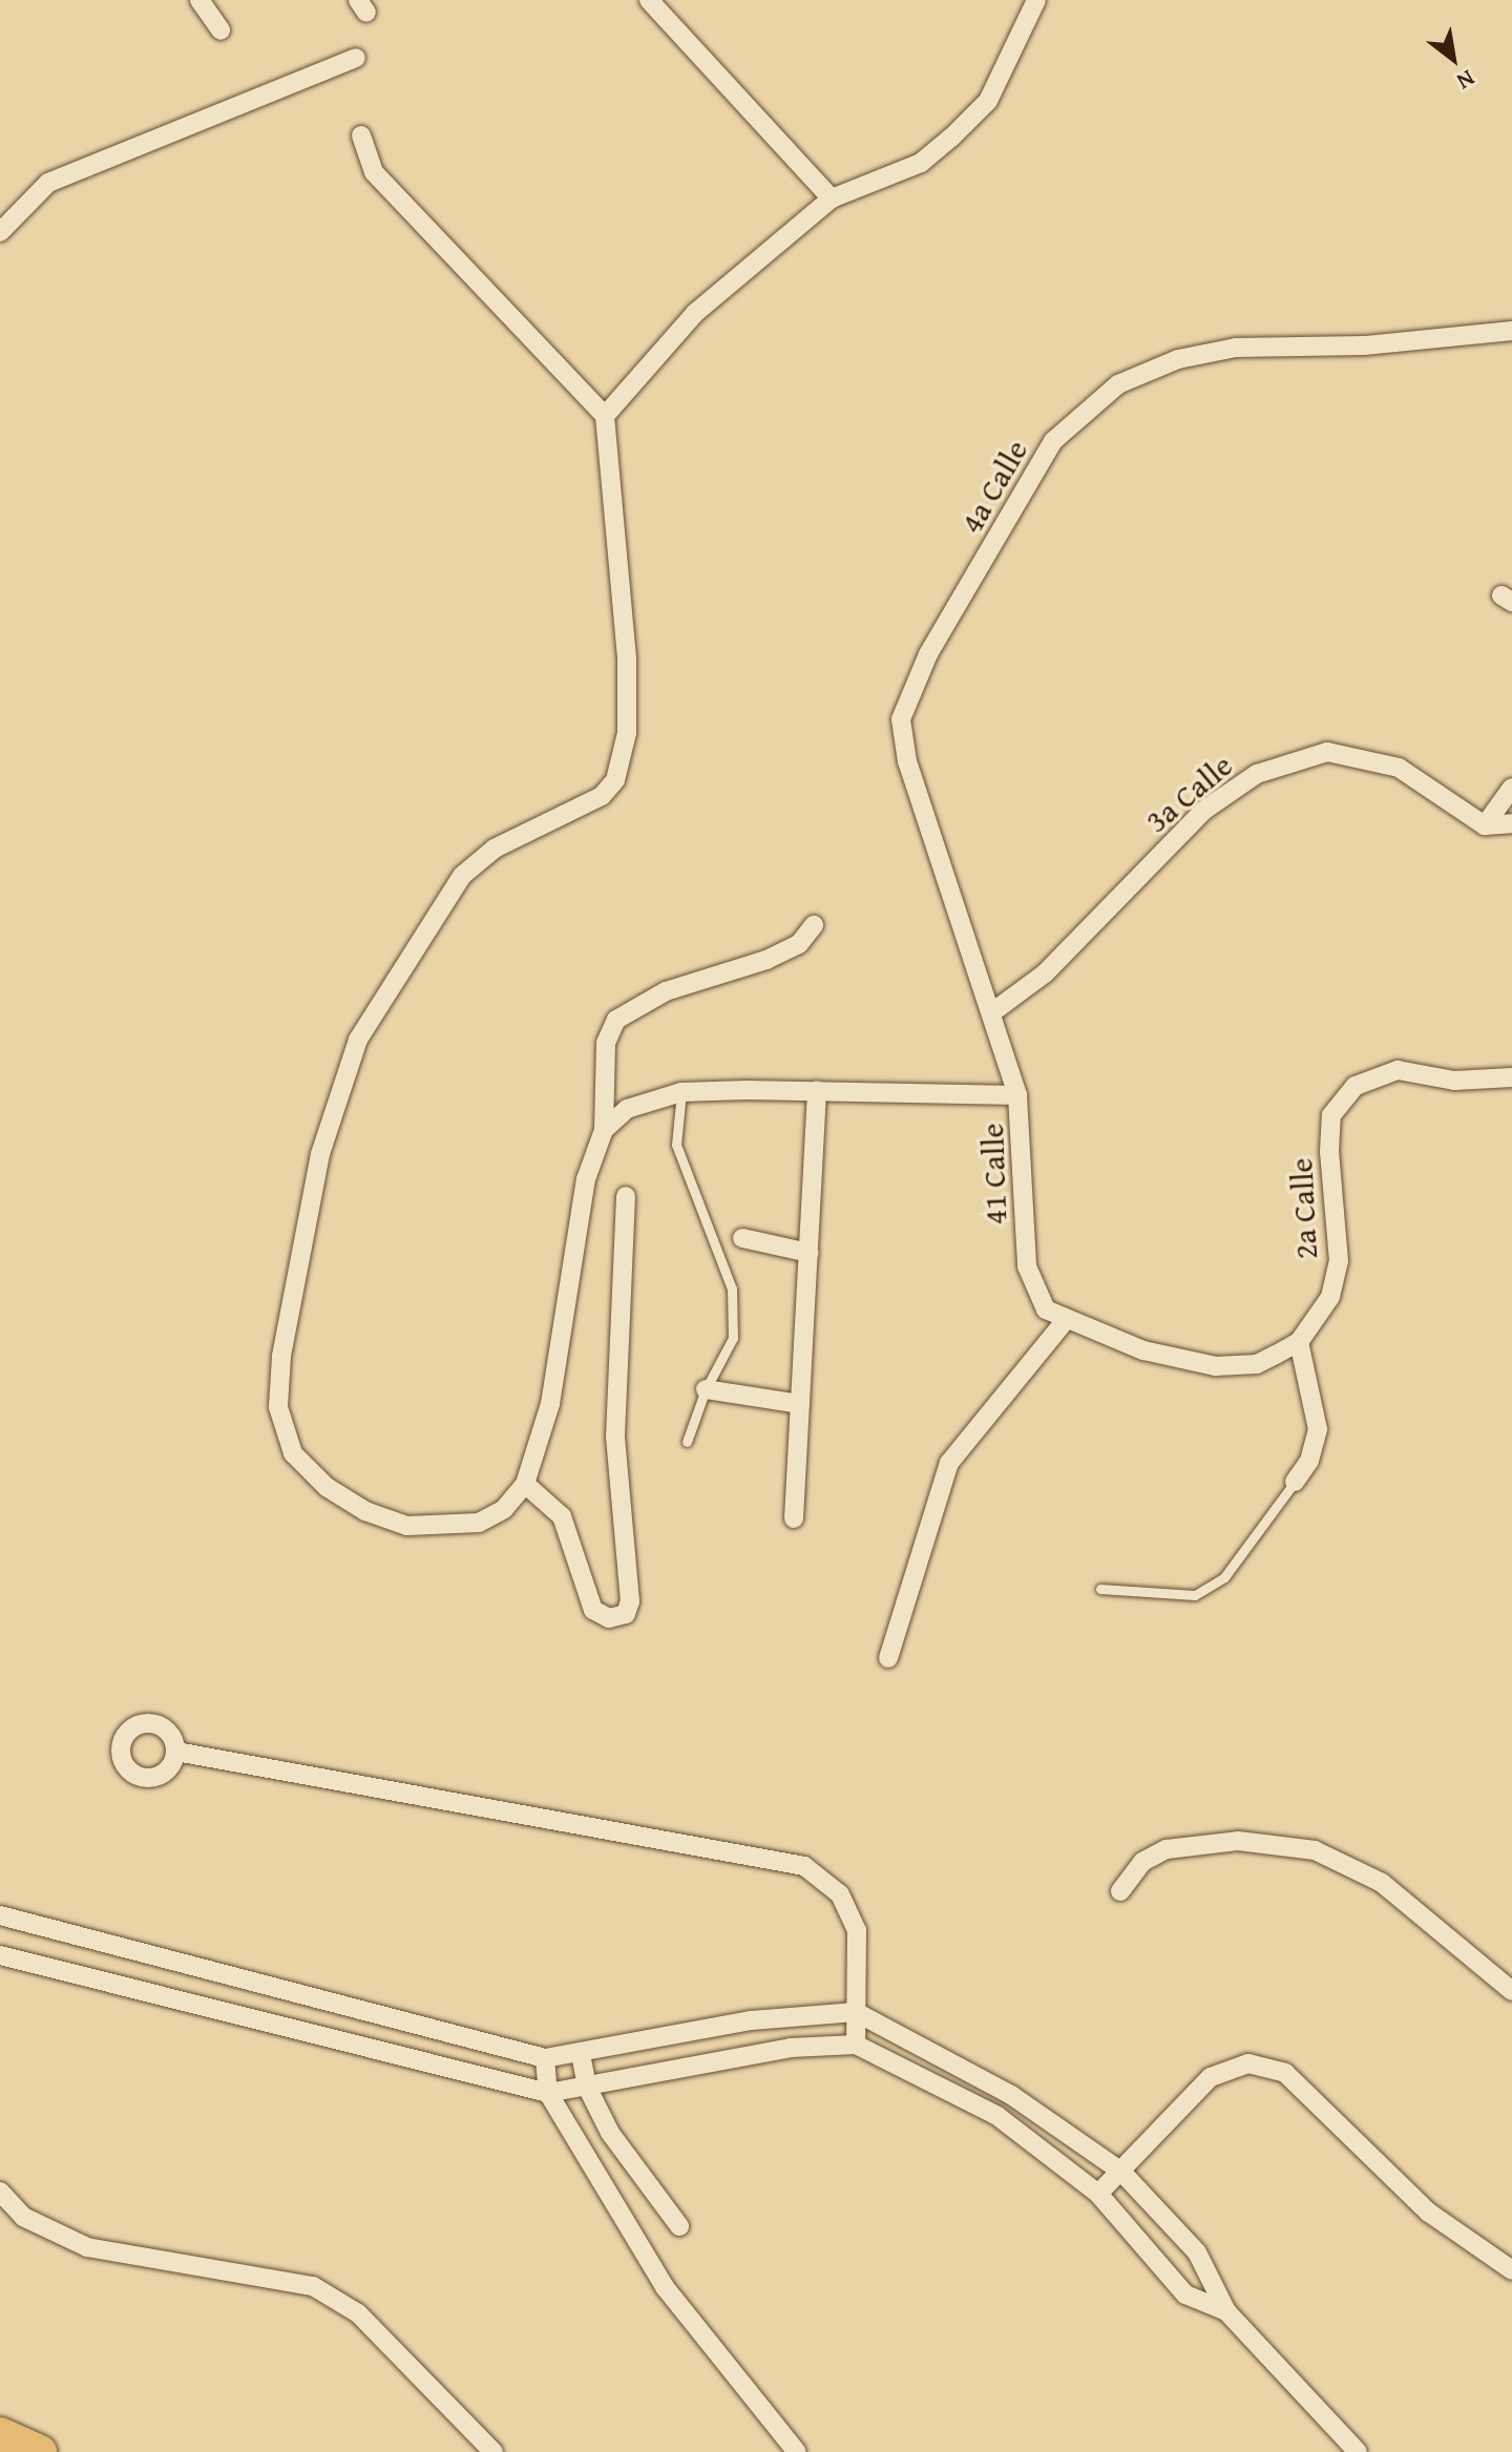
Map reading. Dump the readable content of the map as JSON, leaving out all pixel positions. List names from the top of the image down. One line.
{"streets":{"street":["4a Calle","3a Calle","41 Calle","2a Calle"]},"crossings":[["4a Calle","3a Calle"],["4a Calle","41 Calle"],["3a Calle","41 Calle"],["41 Calle","2a Calle"]],"north":"bottom right"}
